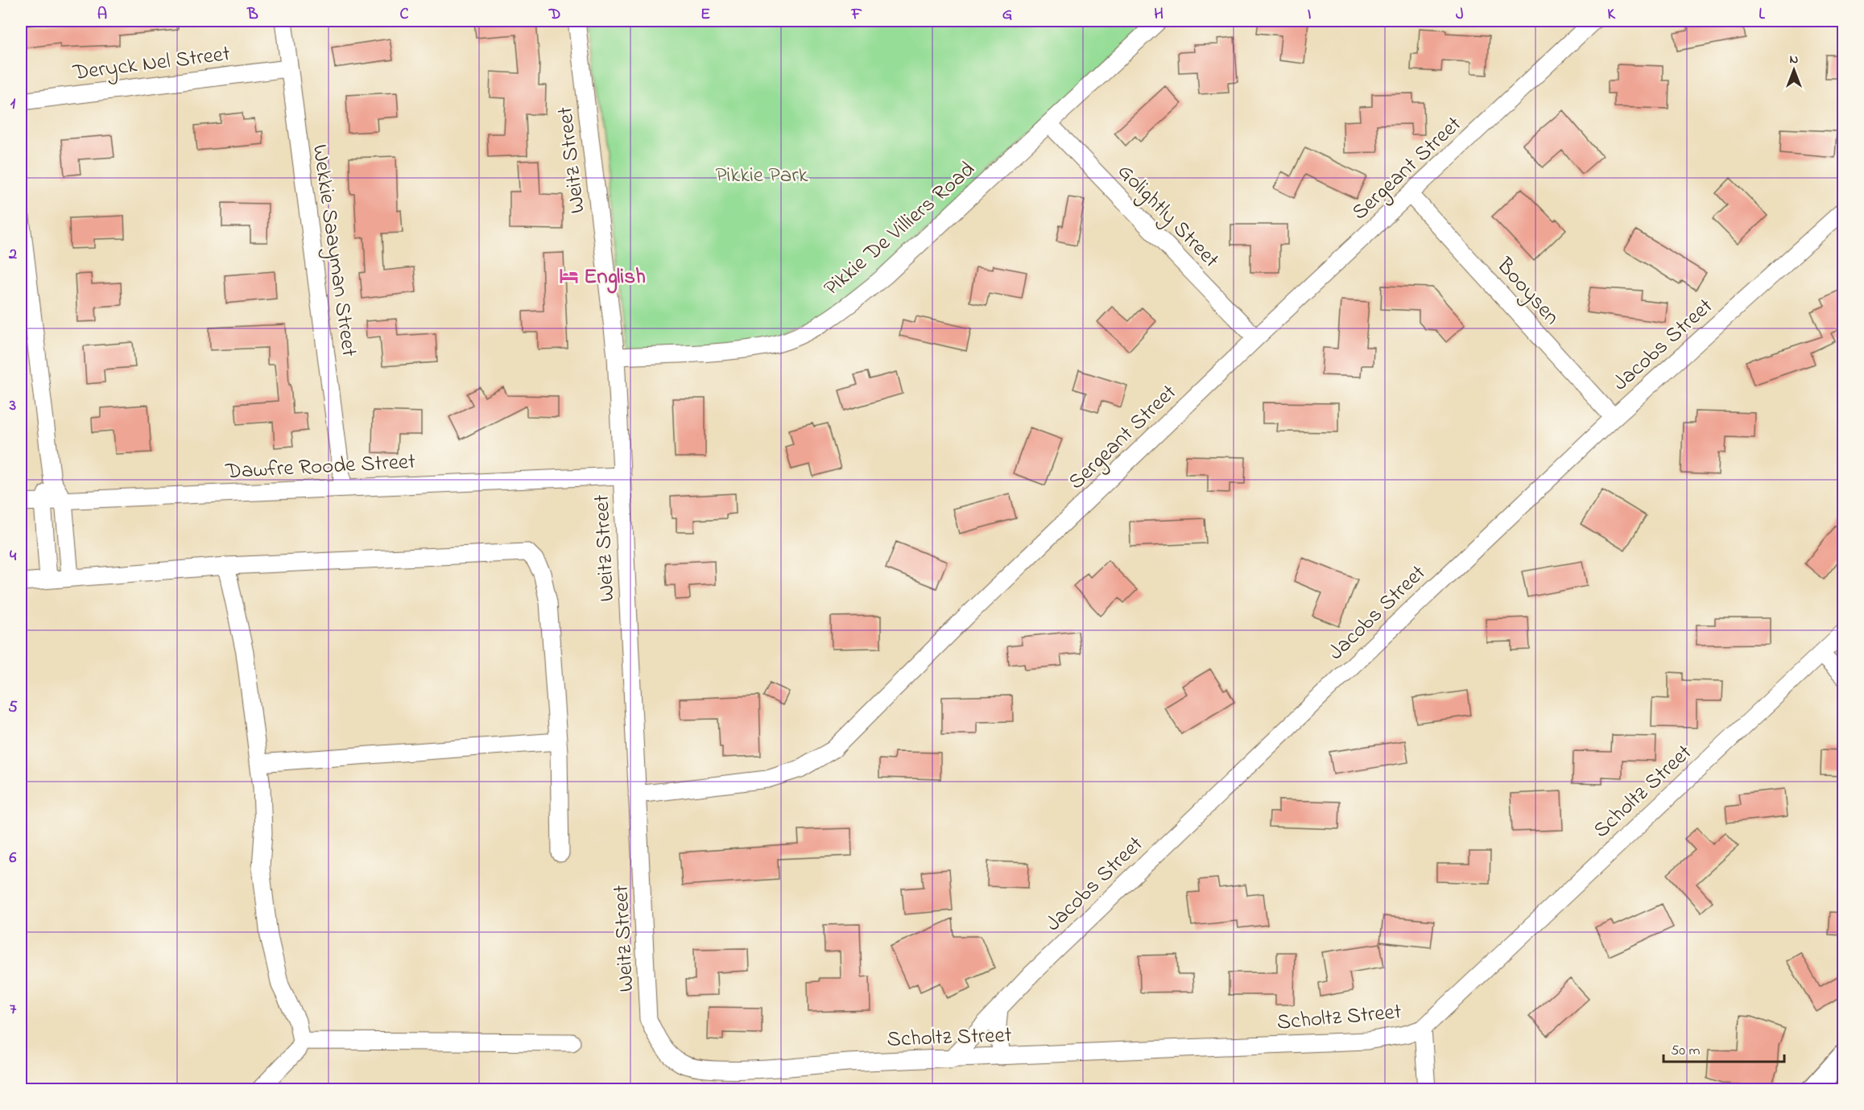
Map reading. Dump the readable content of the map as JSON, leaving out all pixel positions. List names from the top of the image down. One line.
{"streets":{"street":["Deryck Nel Street","Weitz Street","Sergeant Street","Golightly Street","Pikkie De Villiers Road","Wekkie Saayman Street","Booysen","Jacobs Street","Dawfre Roode Street","Scholtz Street"]},"crossings":[["Deryck Nel Street","Wekkie Saayman Street"],["Weitz Street","Sergeant Street"],["Weitz Street","Pikkie De Villiers Road"],["Weitz Street","Dawfre Roode Street"],["Weitz Street","Scholtz Street"],["Sergeant Street","Golightly Street"],["Sergeant Street","Booysen"],["Golightly Street","Pikkie De Villiers Road"],["Wekkie Saayman Street","Dawfre Roode Street"],["Booysen","Jacobs Street"],["Jacobs Street","Scholtz Street"]],"parks":["Pikkie Park"],"places":{"hotel":["English"]},"scale_bar":"50 m","north":"top","grid":{"columns":["A","B","C","D","E","F","G","H","I","J","K","L"],"rows":["1","2","3","4","5","6","7"]}}
